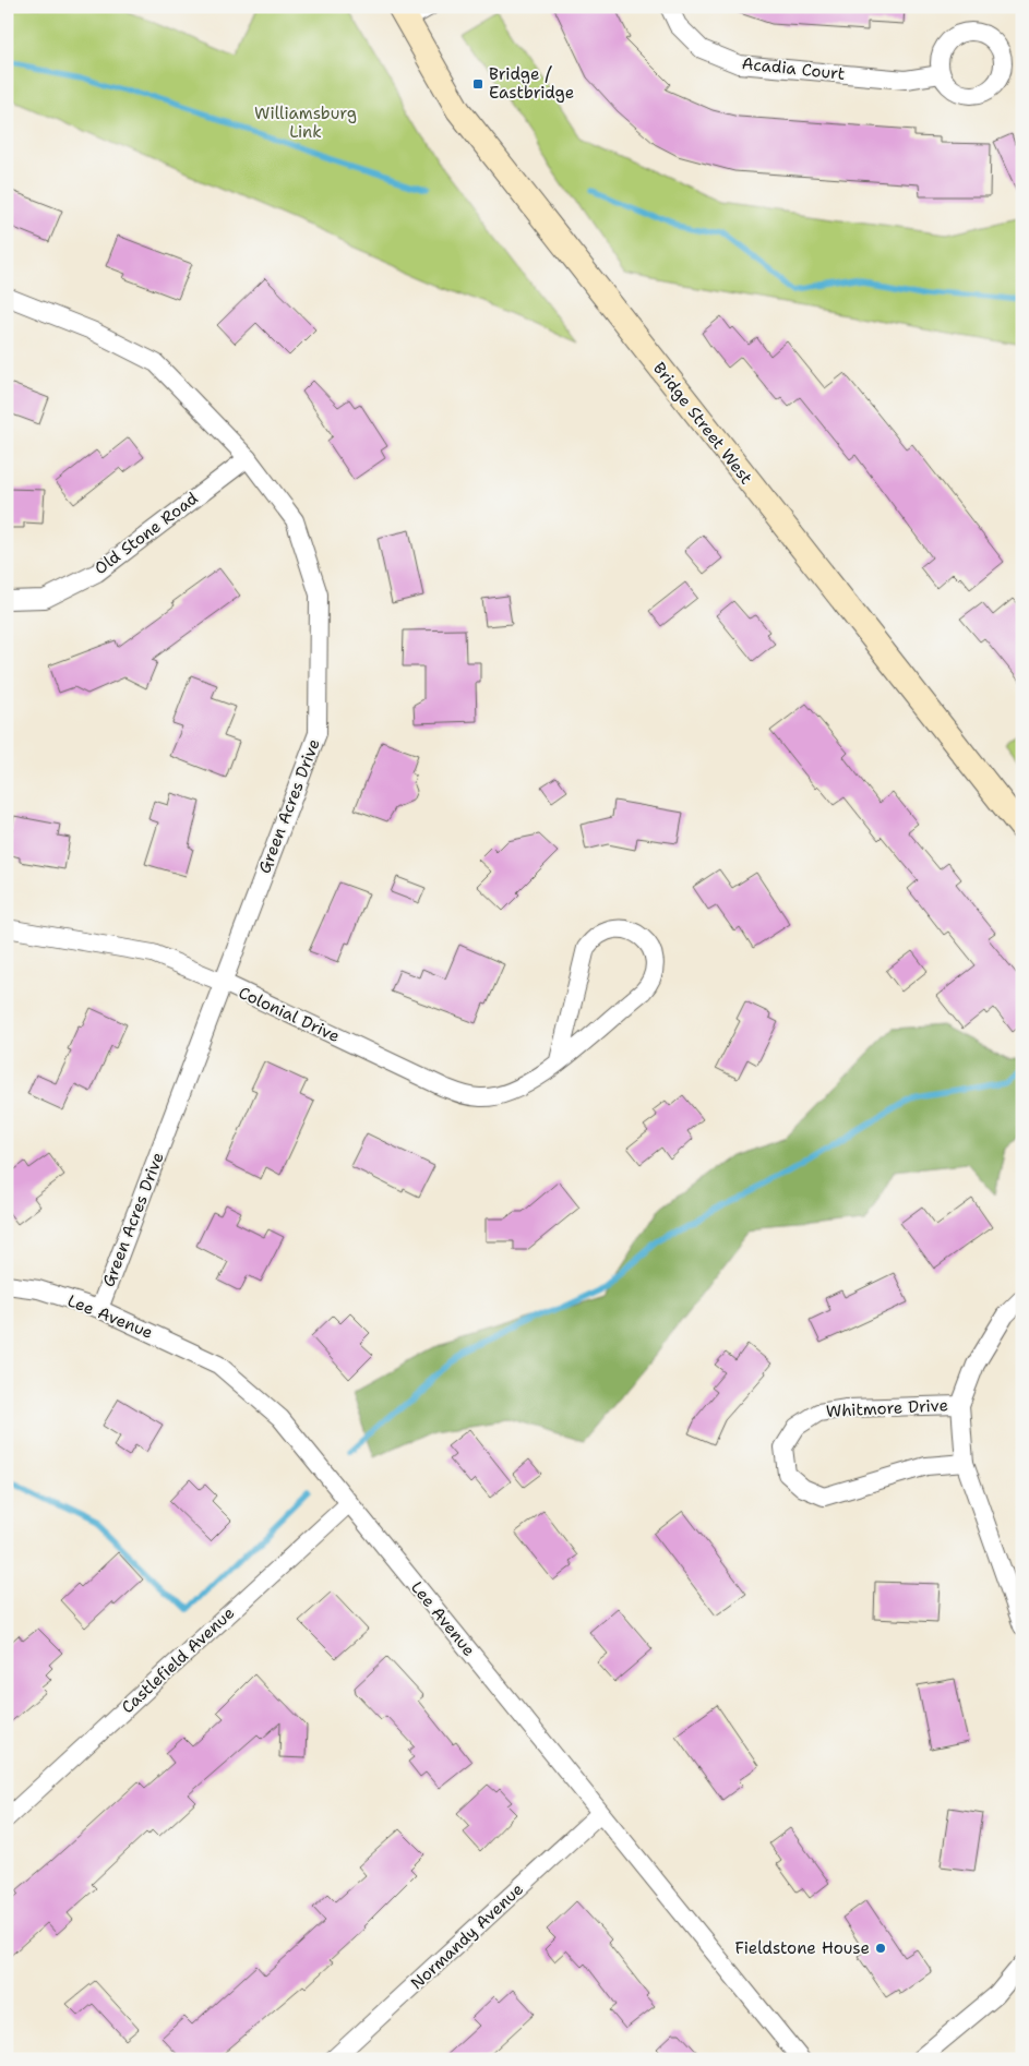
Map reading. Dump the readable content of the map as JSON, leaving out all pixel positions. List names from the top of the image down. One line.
{"streets":{"main road":["Bridge Street West"],"street":["Acadia Court","Old Stone Road","Green Acres Drive","Colonial Drive","Lee Avenue","Whitmore Drive","Castlefield Avenue","Normandy Avenue"]},"crossings":[["Old Stone Road","Green Acres Drive"],["Green Acres Drive","Colonial Drive"],["Green Acres Drive","Lee Avenue"],["Lee Avenue","Castlefield Avenue"],["Lee Avenue","Normandy Avenue"]],"parks":["Williamsburg Link"],"places":{"transit":["Bridge / Eastbridge"],"other":["Fieldstone House"]}}
